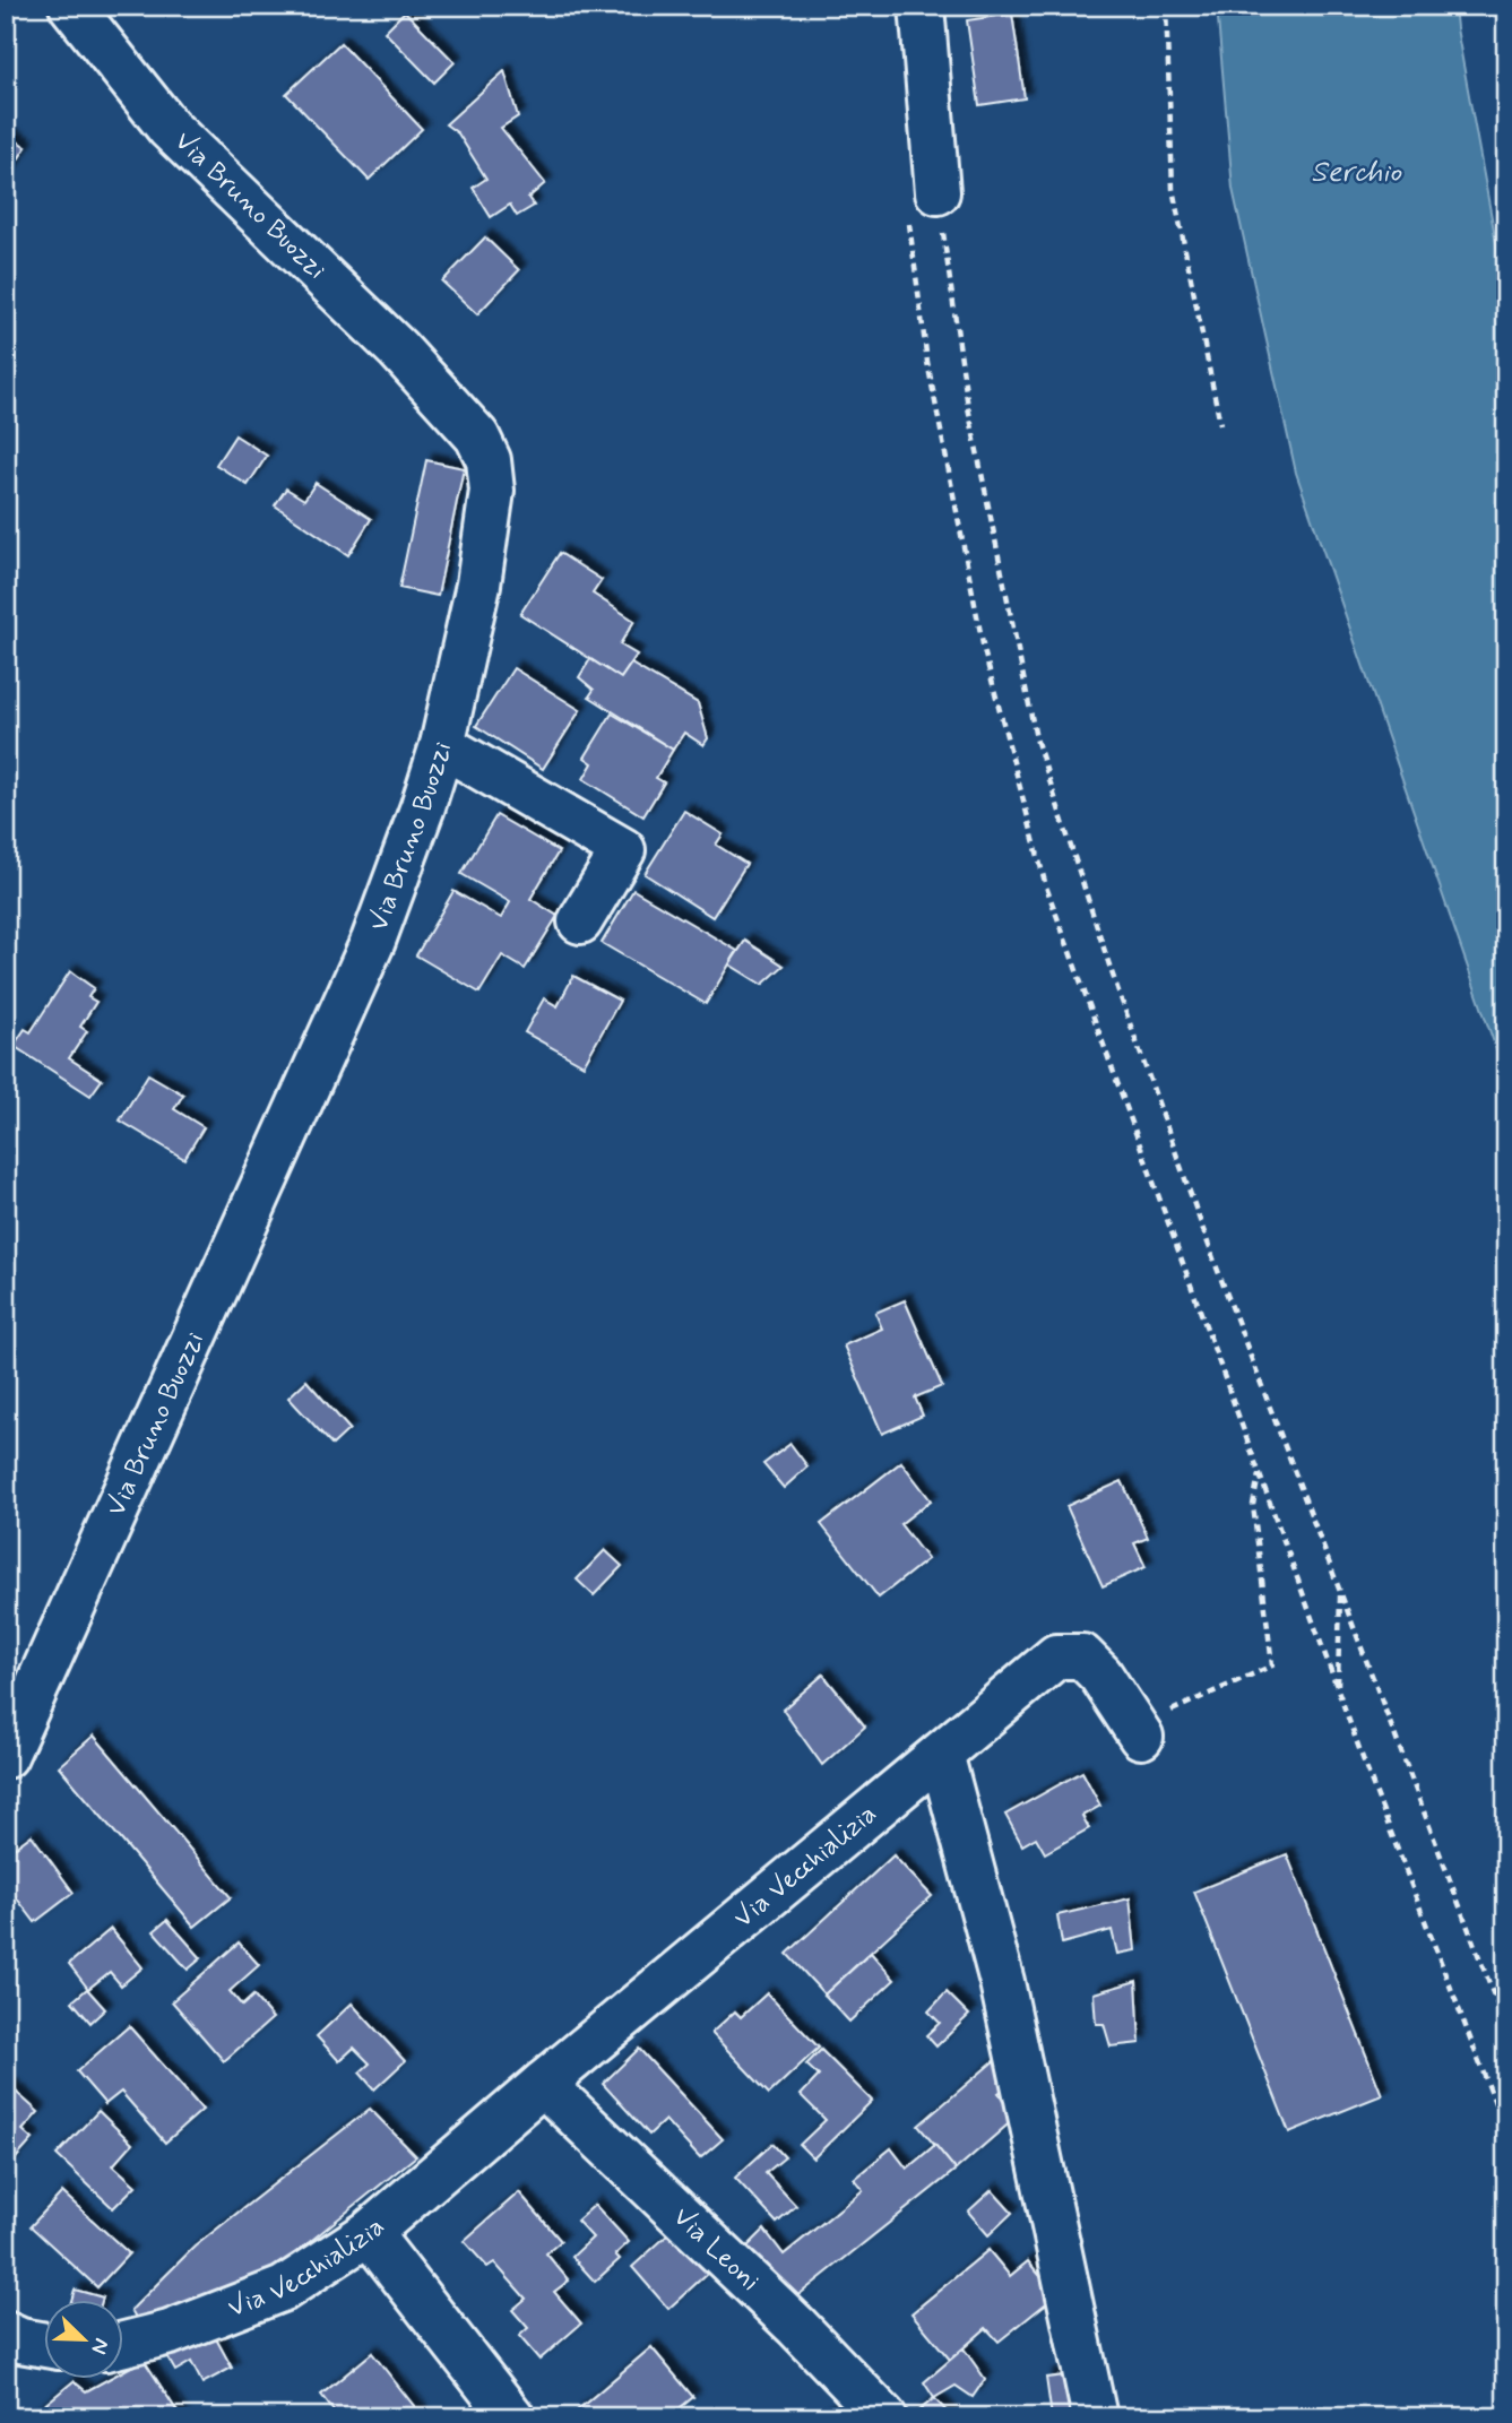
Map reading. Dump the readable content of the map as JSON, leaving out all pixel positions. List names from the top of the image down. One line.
{"streets":{"street":["Via Bruno Buozzi","Via Vecchializia","Via Leoni"]},"crossings":[["Via Vecchializia","Via Leoni"]],"water":["Serchio"],"north":"bottom right"}
